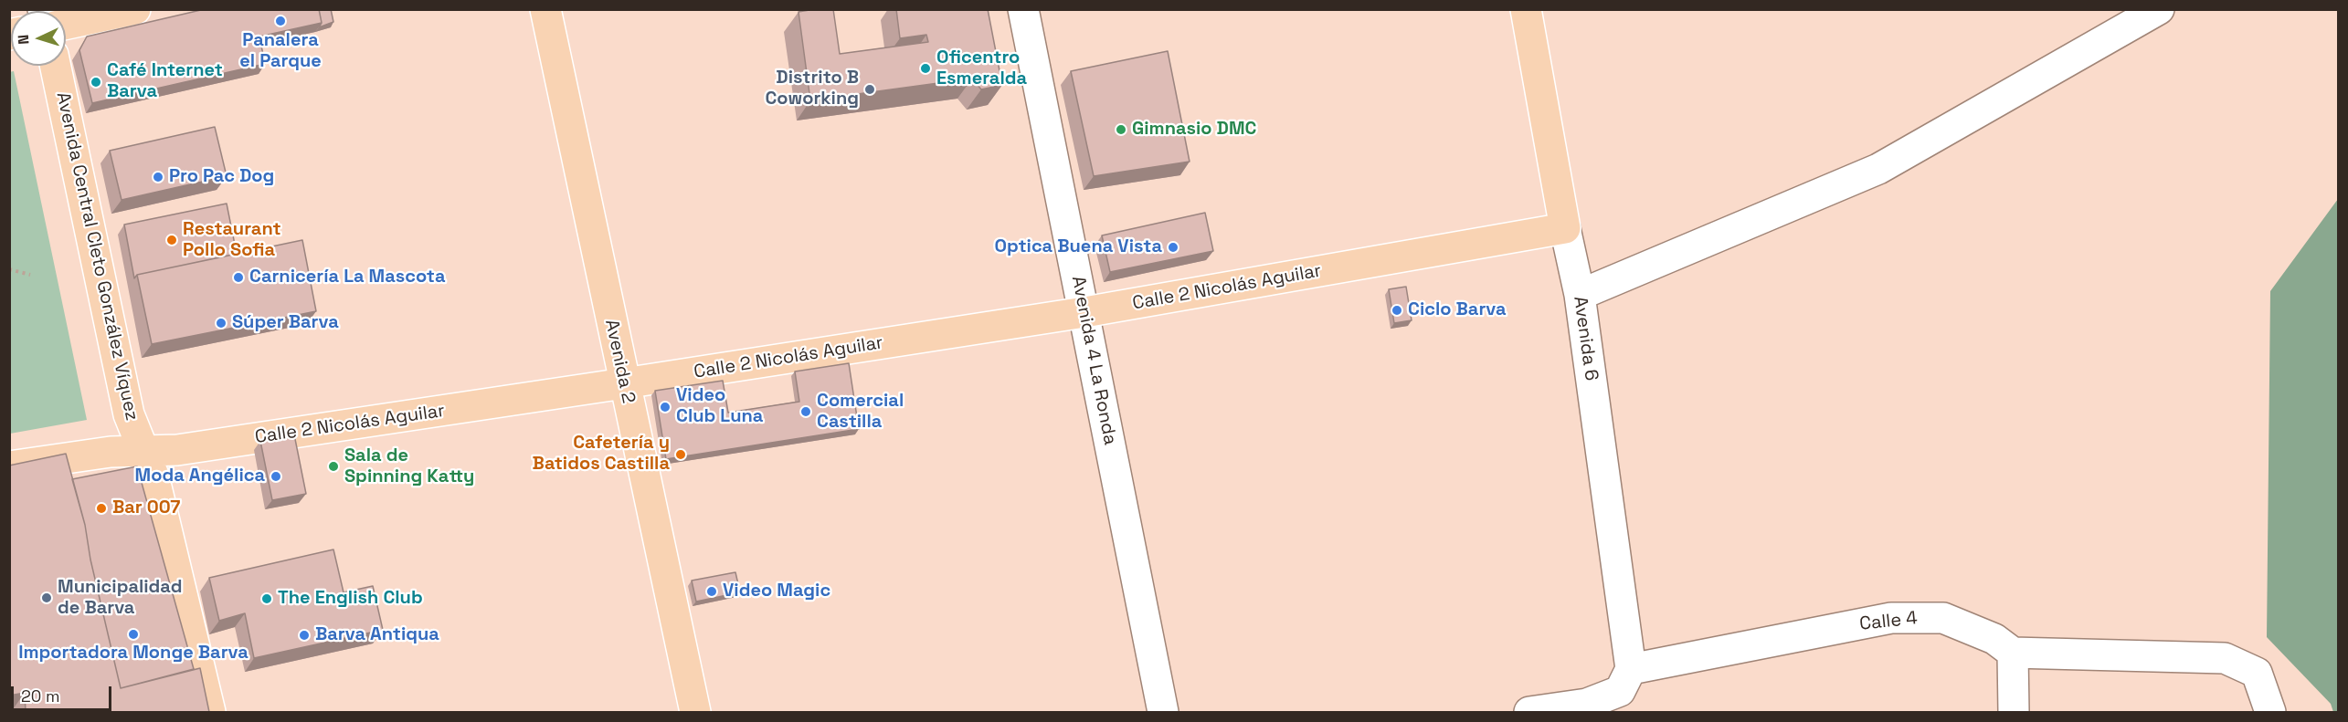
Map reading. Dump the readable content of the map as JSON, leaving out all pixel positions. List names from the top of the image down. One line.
{"streets":{"main road":["Avenida Central Cleto González Víquez","Calle 2 Nicolás Aguilar","Avenida 6","Avenida 2"],"street":["Avenida 4 La Ronda","Calle 4"]},"crossings":[["Avenida Central Cleto González Víquez","Calle 2 Nicolás Aguilar"],["Calle 2 Nicolás Aguilar","Avenida 6"],["Calle 2 Nicolás Aguilar","Avenida 4 La Ronda"],["Calle 2 Nicolás Aguilar","Avenida 2"],["Avenida 6","Calle 4"]],"places":["Panalera el Parque","Oficentro Esmeralda","Café Internet Barva","Distrito B Coworking","Gimnasio DMC","Pro Pac Dog","Restaurant Pollo Sofia","Optica Buena Vista","Carnicería La Mascota","Ciclo Barva","Súper Barva","Video Club Luna","Comercial Castilla","Cafetería y Batidos Castilla","Sala de Spinning Katty","Moda Angélica","Bar 007","Video Magic","Municipalidad de Barva","The English Club","Importadora Monge Barva","Barva Antiqua"],"scale_bar":"20 m","north":"left"}
